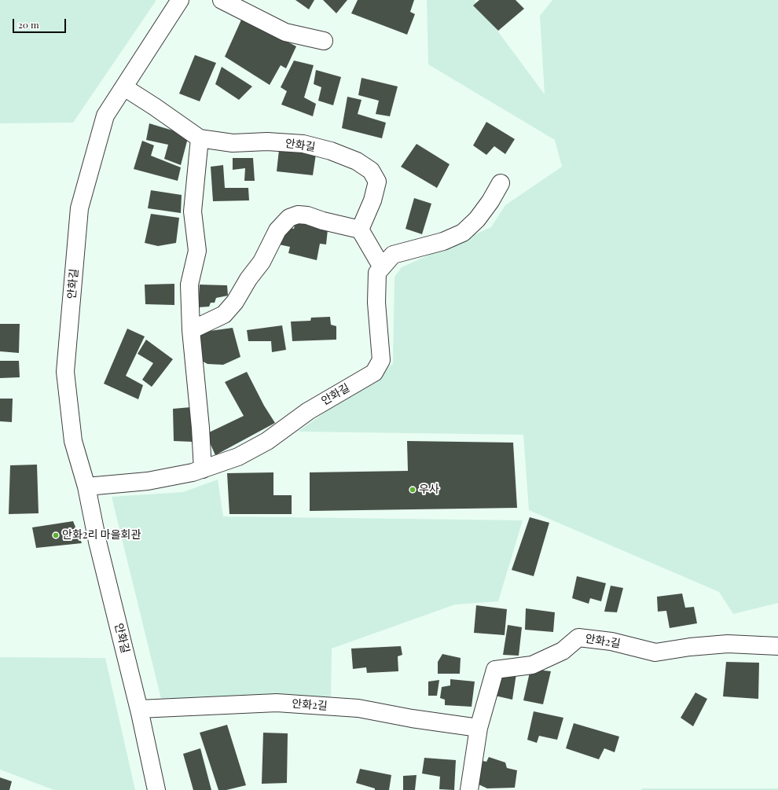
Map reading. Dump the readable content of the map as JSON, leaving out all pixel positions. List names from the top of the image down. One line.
{"streets":{"street":["안화길","안화2길"]},"crossings":[["안화길","안화2길"]],"places":["우사","안화2리 마을회관"],"scale_bar":"20 m"}
